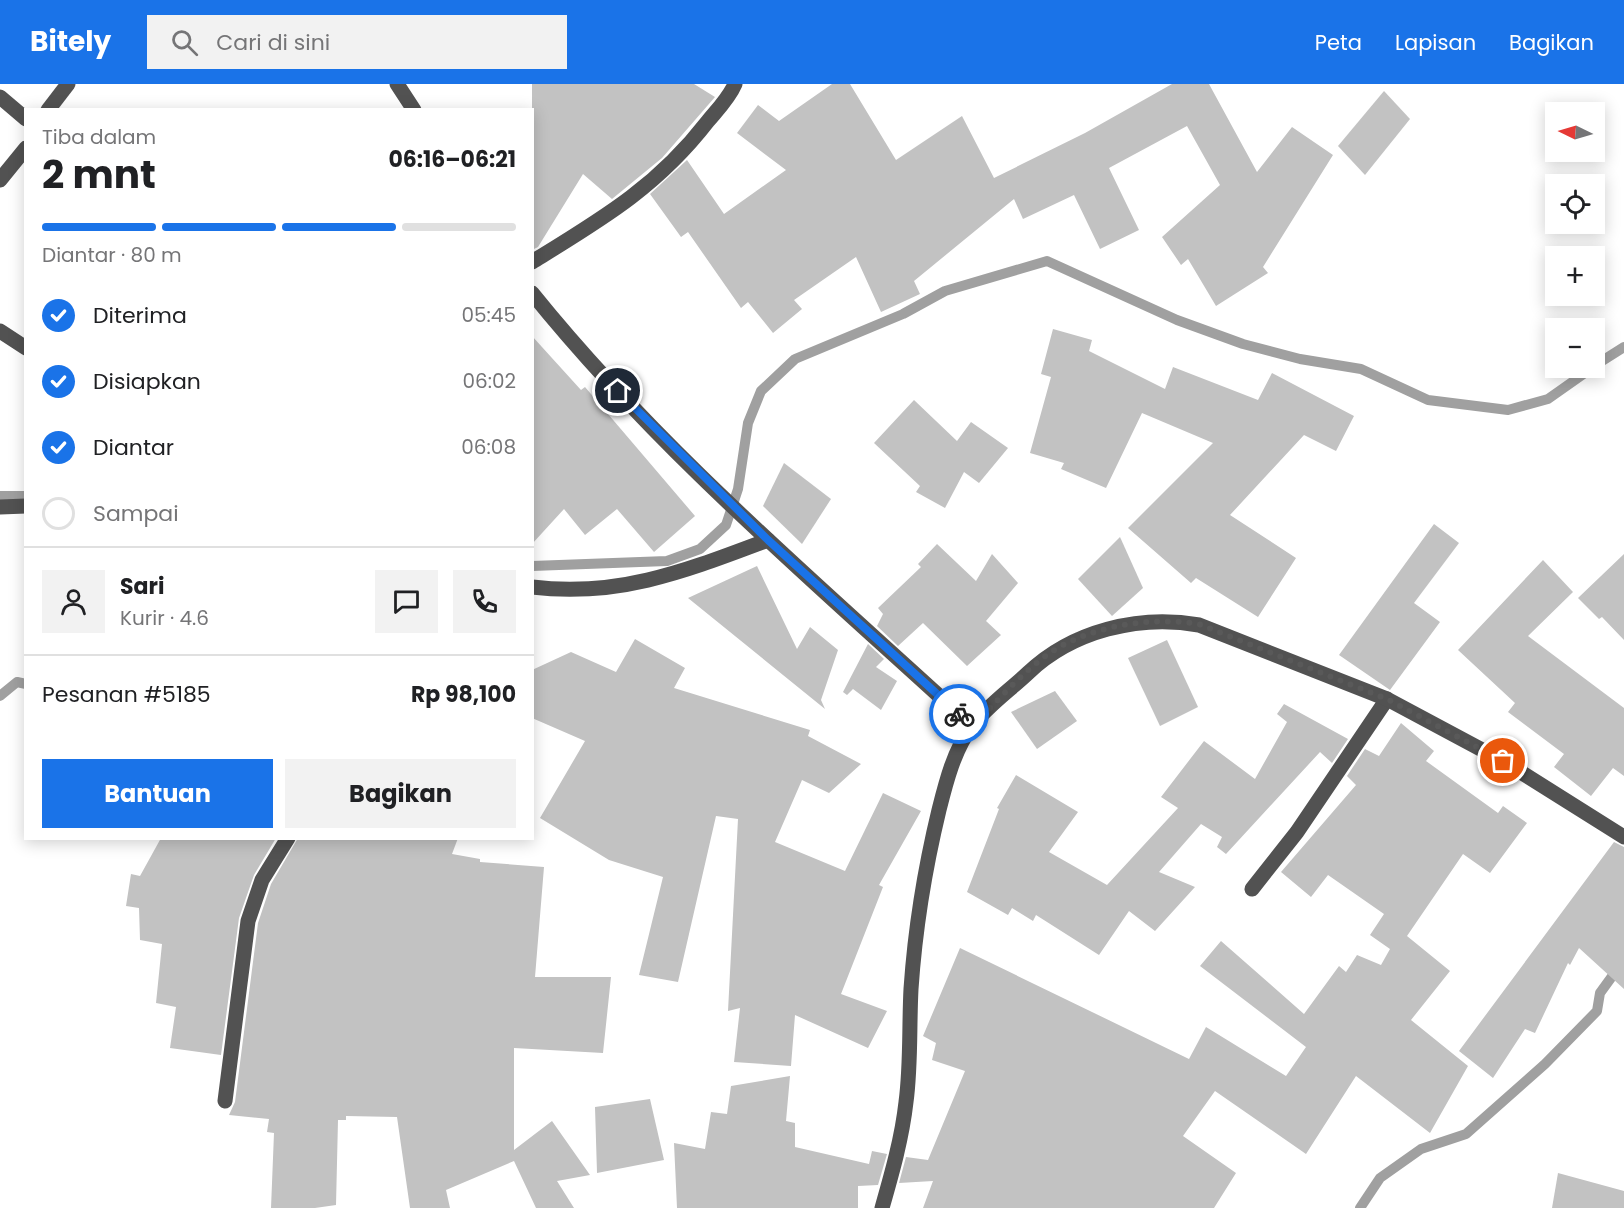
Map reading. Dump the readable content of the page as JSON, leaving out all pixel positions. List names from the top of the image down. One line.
{"north":"left","page":{"header":"Bitely","search":"Cari di sini","nav":["Peta","Lapisan","Bagikan"],"map_buttons":["+","−"],"heading":["2 mnt","Tiba dalam","06:16–06:21"],"panel":["Sari","Kurir · 4.6","Pesanan #5185","Rp 98,100"],"bar":"Diantar · 80 m","list":[["Diterima","05:45"],["Disiapkan","06:02"],["Diantar","06:08"],"Sampai"],"buttons":["Bantuan","Bagikan"]}}
